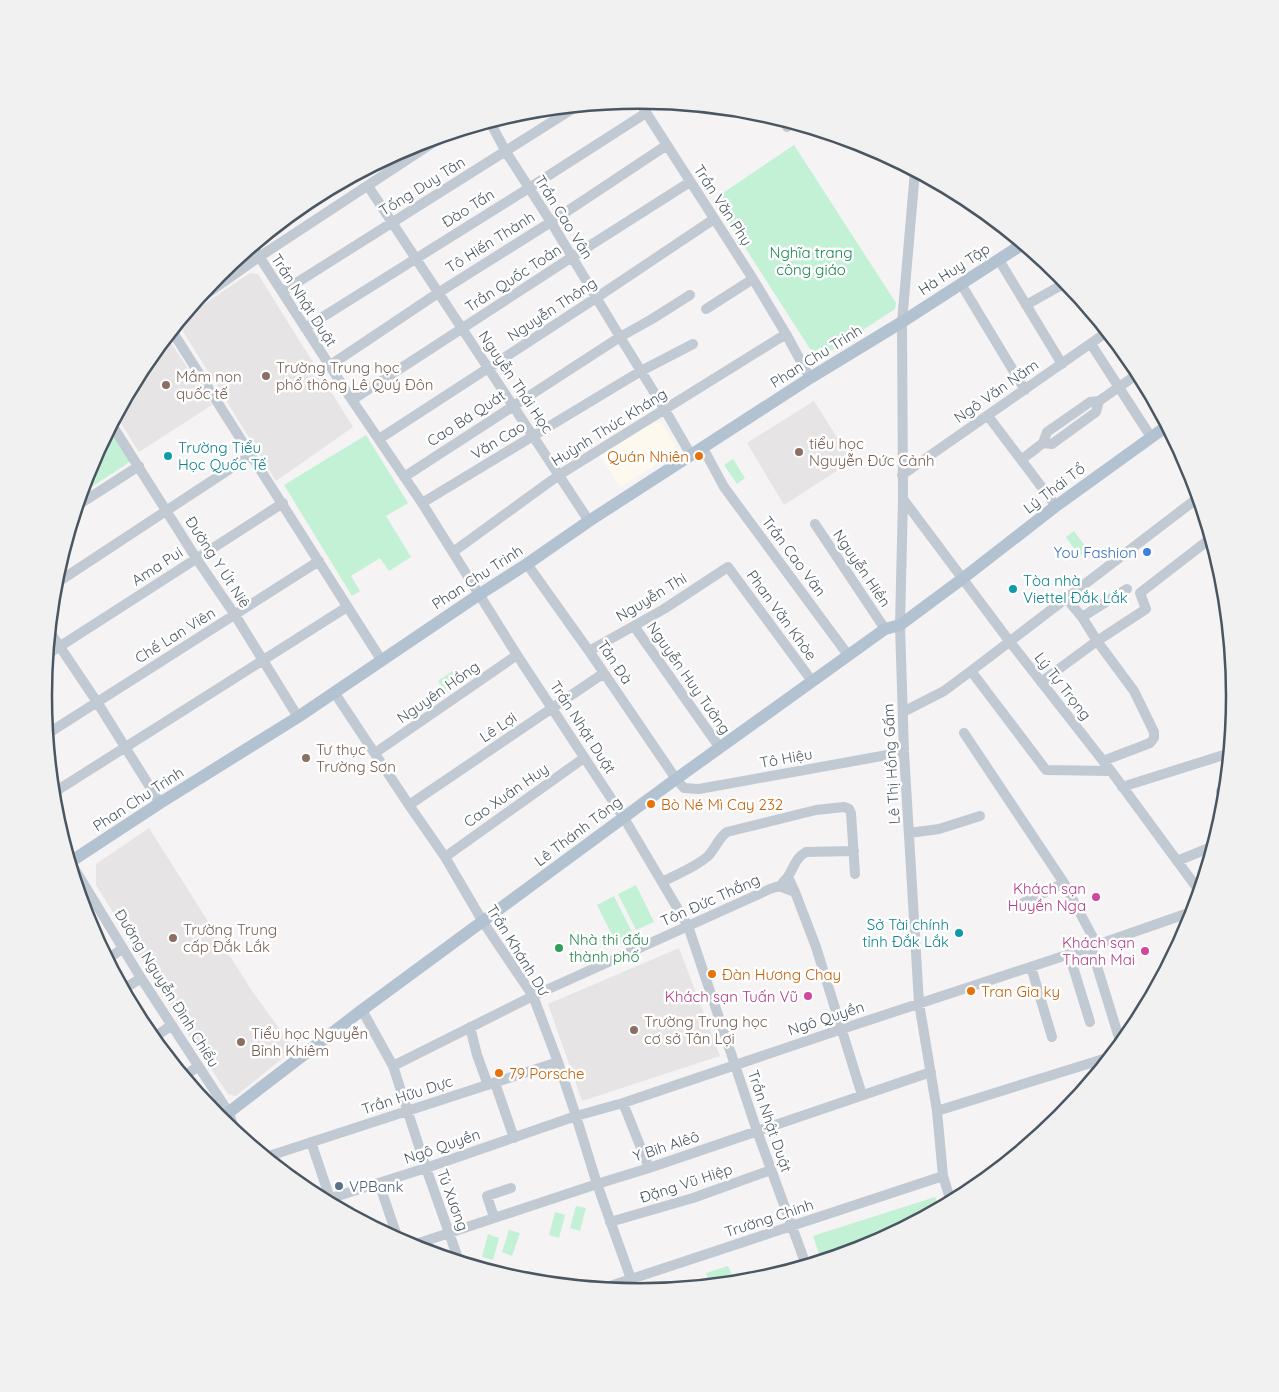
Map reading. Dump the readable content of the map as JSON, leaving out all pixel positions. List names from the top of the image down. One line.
{"streets":{"main road":["Hà Huy Tập","Phan Chu Trinh","Lý Thái Tổ","Lê Thánh Tông"],"street":["Tống Duy Tân","Trần Văn Phụ","Đào Tấn","Trần Cao Vân","Tô Hiến Thành","Trần Quốc Toản","Trần Nhật Duật","Nguyễn Thông","Nguyễn Thái Học","Ngô Văn Năm","Cao Bá Quát","Huỳnh Thúc Kháng","Văn Cao","Đường Y Út Niê","Ama Pui","Nguyễn Hiền","Nguyễn Thi","Phan Văn Khòe","Chế Lan Viên","Tản Đà","Nguyễn Huy Tưởng","Lý Tự Trọng","Nguyên Hồng","Lê Lợi","Tô Hiệu","Lê Thị Hồng Gấm","Cao Xuân Huy","Tôn Đức Thắng","Trần Khánh Dư","Đường Nguyễn Đình Chiểu","Ngô Quyền","Trần Hữu Dực","Y Bih Alêô","Đặng Vũ Hiệp","Tú Xương","Trường Chinh"]},"crossings":[["Tống Duy Tân","Trần Cao Vân"],["Tống Duy Tân","Trần Nhật Duật"],["Tống Duy Tân","Nguyễn Thái Học"],["Trần Văn Phụ","Đào Tấn"],["Trần Văn Phụ","Tô Hiến Thành"],["Trần Văn Phụ","Trần Quốc Toản"],["Trần Văn Phụ","Nguyễn Thông"],["Trần Văn Phụ","Phan Chu Trinh"],["Trần Văn Phụ","Huỳnh Thúc Kháng"],["Đào Tấn","Trần Cao Vân"],["Đào Tấn","Trần Nhật Duật"],["Đào Tấn","Nguyễn Thái Học"],["Trần Cao Vân","Tô Hiến Thành"],["Trần Cao Vân","Trần Quốc Toản"],["Trần Cao Vân","Nguyễn Thông"],["Trần Cao Vân","Phan Chu Trinh"],["Trần Cao Vân","Cao Bá Quát"],["Trần Cao Vân","Huỳnh Thúc Kháng"],["Trần Cao Vân","Văn Cao"],["Trần Cao Vân","Lê Thánh Tông"],["Tô Hiến Thành","Trần Nhật Duật"],["Tô Hiến Thành","Nguyễn Thái Học"],["Hà Huy Tập","Phan Chu Trinh"],["Hà Huy Tập","Lê Thị Hồng Gấm"],["Trần Quốc Toản","Trần Nhật Duật"],["Trần Quốc Toản","Nguyễn Thái Học"],["Trần Nhật Duật","Nguyễn Thông"],["Trần Nhật Duật","Phan Chu Trinh"],["Trần Nhật Duật","Cao Bá Quát"],["Trần Nhật Duật","Huỳnh Thúc Kháng"],["Trần Nhật Duật","Văn Cao"],["Trần Nhật Duật","Nguyên Hồng"],["Trần Nhật Duật","Lê Lợi"],["Trần Nhật Duật","Cao Xuân Huy"],["Trần Nhật Duật","Lê Thánh Tông"],["Trần Nhật Duật","Tôn Đức Thắng"],["Trần Nhật Duật","Ngô Quyền"],["Trần Nhật Duật","Y Bih Alêô"],["Trần Nhật Duật","Đặng Vũ Hiệp"],["Trần Nhật Duật","Trường Chinh"],["Nguyễn Thông","Nguyễn Thái Học"],["Phan Chu Trinh","Nguyễn Thái Học"],["Phan Chu Trinh","Đường Y Út Niê"],["Phan Chu Trinh","Tản Đà"],["Phan Chu Trinh","Lê Thị Hồng Gấm"],["Phan Chu Trinh","Trần Khánh Dư"],["Nguyễn Thái Học","Cao Bá Quát"],["Nguyễn Thái Học","Huỳnh Thúc Kháng"],["Nguyễn Thái Học","Văn Cao"],["Ngô Văn Năm","Lê Thị Hồng Gấm"],["Lý Thái Tổ","Lý Tự Trọng"],["Lý Thái Tổ","Lê Thánh Tông"],["Đường Y Út Niê","Ama Pui"],["Đường Y Út Niê","Chế Lan Viên"],["Nguyễn Hiền","Lê Thánh Tông"],["Nguyễn Thi","Phan Văn Khòe"],["Nguyễn Thi","Tản Đà"],["Nguyễn Thi","Nguyễn Huy Tưởng"],["Phan Văn Khòe","Lê Thánh Tông"],["Tản Đà","Lê Lợi"],["Tản Đà","Tô Hiệu"],["Tản Đà","Lê Thánh Tông"],["Nguyễn Huy Tưởng","Lê Thánh Tông"],["Lý Tự Trọng","Lê Thị Hồng Gấm"],["Lý Tự Trọng","Lê Thánh Tông"],["Nguyên Hồng","Trần Khánh Dư"],["Lê Lợi","Trần Khánh Dư"],["Tô Hiệu","Lê Thị Hồng Gấm"],["Tô Hiệu","Lê Thánh Tông"],["Lê Thị Hồng Gấm","Lê Thánh Tông"],["Lê Thị Hồng Gấm","Ngô Quyền"],["Lê Thị Hồng Gấm","Y Bih Alêô"],["Lê Thị Hồng Gấm","Trường Chinh"],["Cao Xuân Huy","Trần Khánh Dư"],["Lê Thánh Tông","Trần Khánh Dư"],["Lê Thánh Tông","Tú Xương"],["Tôn Đức Thắng","Trần Khánh Dư"],["Tôn Đức Thắng","Tú Xương"],["Trần Khánh Dư","Ngô Quyền"],["Trần Khánh Dư","Trần Hữu Dực"],["Trần Khánh Dư","Y Bih Alêô"],["Trần Khánh Dư","Đặng Vũ Hiệp"],["Trần Khánh Dư","Trường Chinh"],["Ngô Quyền","Tú Xương"],["Trần Hữu Dực","Tú Xương"],["Y Bih Alêô","Tú Xương"]],"parks":["Nghĩa trang công giáo"],"places":["Trường Trung học phổ thông Lê Quý Đôn","Mầm non quốc tế","tiểu học Nguyễn Đức Cảnh","Trường Tiểu Học Quốc Tế","Quán Nhiên","You Fashion","Tòa nhà Viettel Đắk Lắk","Tư thục Trường Sơn","Bò Né Mì Cay 232","Khách sạn Huyền Nga","Sở Tài chính tỉnh Đắk Lắk","Trường Trung cấp Đắk Lắk","Nhà thi đấu thành phố","Khách sạn Thanh Mai","Đàn Hương Chay","Tran Gia ky","Khách sạn Tuấn Vũ","Trường Trung học cơ sở Tân Lợi","Tiểu học Nguyễn Bỉnh Khiêm","79 Porsche","VPBank"]}
